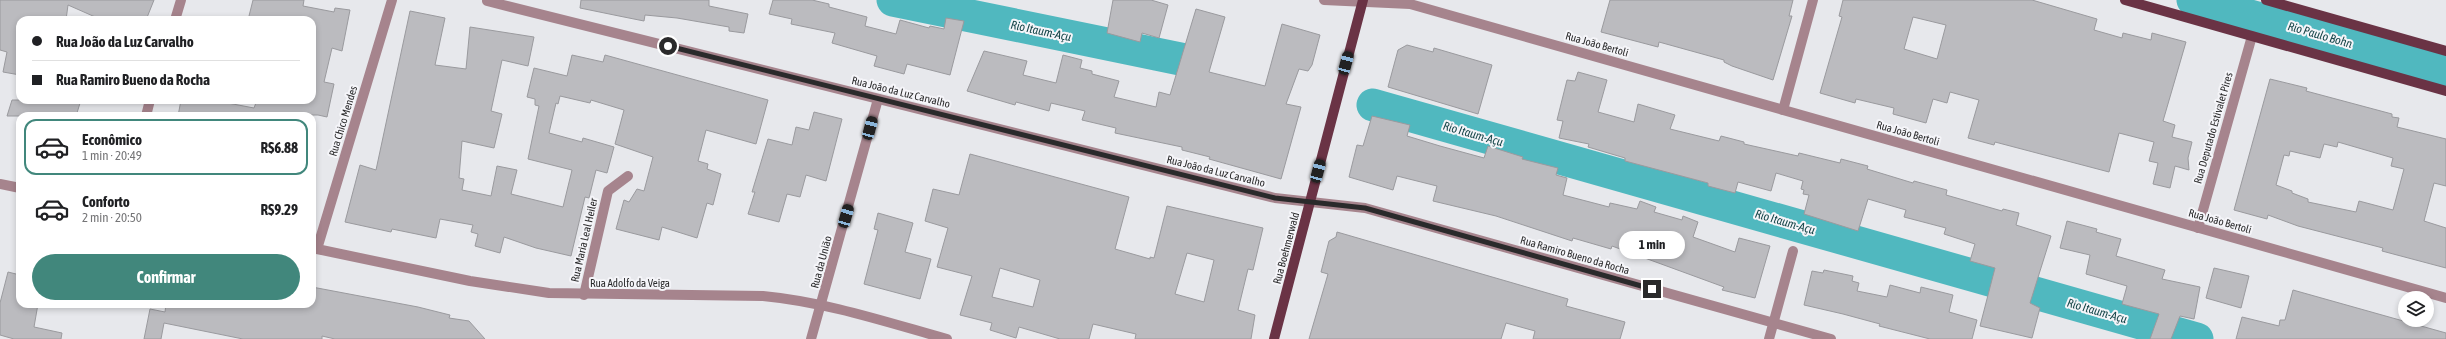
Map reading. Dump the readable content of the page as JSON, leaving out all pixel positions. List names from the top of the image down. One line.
{"streets":{"main road":["Rua Boehmerwald"],"street":["Rua João Bertoli","Rua João da Luz Carvalho","Rua Chico Mendes","Rua Deputado Estivalet Pires","Rua Maria Leal Heiler","Rua Ramiro Bueno da Rocha","Rua da União","Rua Adolfo da Veiga"]},"crossings":[["Rua João Bertoli","Rua Deputado Estivalet Pires"],["Rua João Bertoli","Rua Boehmerwald"],["Rua João da Luz Carvalho","Rua Boehmerwald"],["Rua João da Luz Carvalho","Rua Ramiro Bueno da Rocha"],["Rua João da Luz Carvalho","Rua da União"],["Rua Maria Leal Heiler","Rua Adolfo da Veiga"],["Rua Boehmerwald","Rua Ramiro Bueno da Rocha"],["Rua da União","Rua Adolfo da Veiga"]],"water":["Rio Itaum-Açu","Rio Paulo Bohn"],"page":{"banner":["Rua João da Luz Carvalho","Rua Ramiro Bueno da Rocha"],"list":[{"name":"Econômico","note":"1 min · 20:49","value":"R$6.88"},{"name":"Conforto","note":"2 min · 20:50","value":"R$9.29"}],"bubble":"1 min","buttons":"Confirmar"}}
